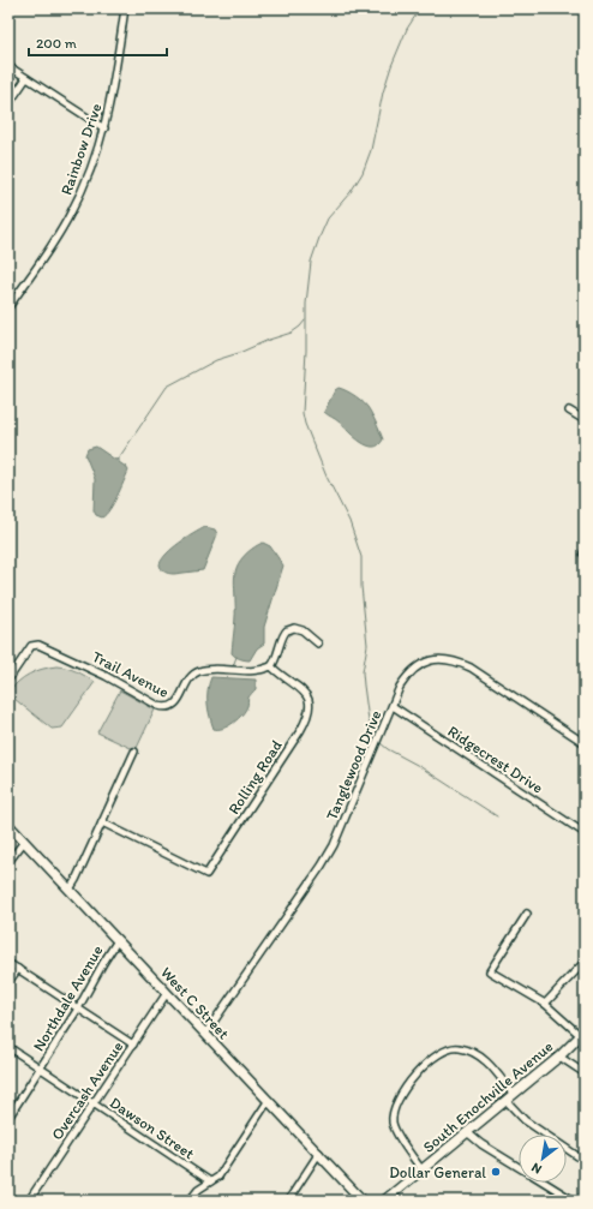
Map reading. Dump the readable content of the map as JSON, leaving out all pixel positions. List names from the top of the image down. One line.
{"streets":{"main road":["West C Street","South Enochville Avenue"],"street":["Rainbow Drive","Trail Avenue","Ridgecrest Drive","Tanglewood Drive","Rolling Road","Northdale Avenue","Overcash Avenue","Dawson Street"]},"crossings":[["Trail Avenue","Rolling Road"],["Ridgecrest Drive","Tanglewood Drive"],["Tanglewood Drive","West C Street"],["Northdale Avenue","West C Street"],["Northdale Avenue","Dawson Street"],["West C Street","Overcash Avenue"],["Overcash Avenue","Dawson Street"]],"places":["Dollar General"],"scale_bar":"200 m","north":"bottom left"}
